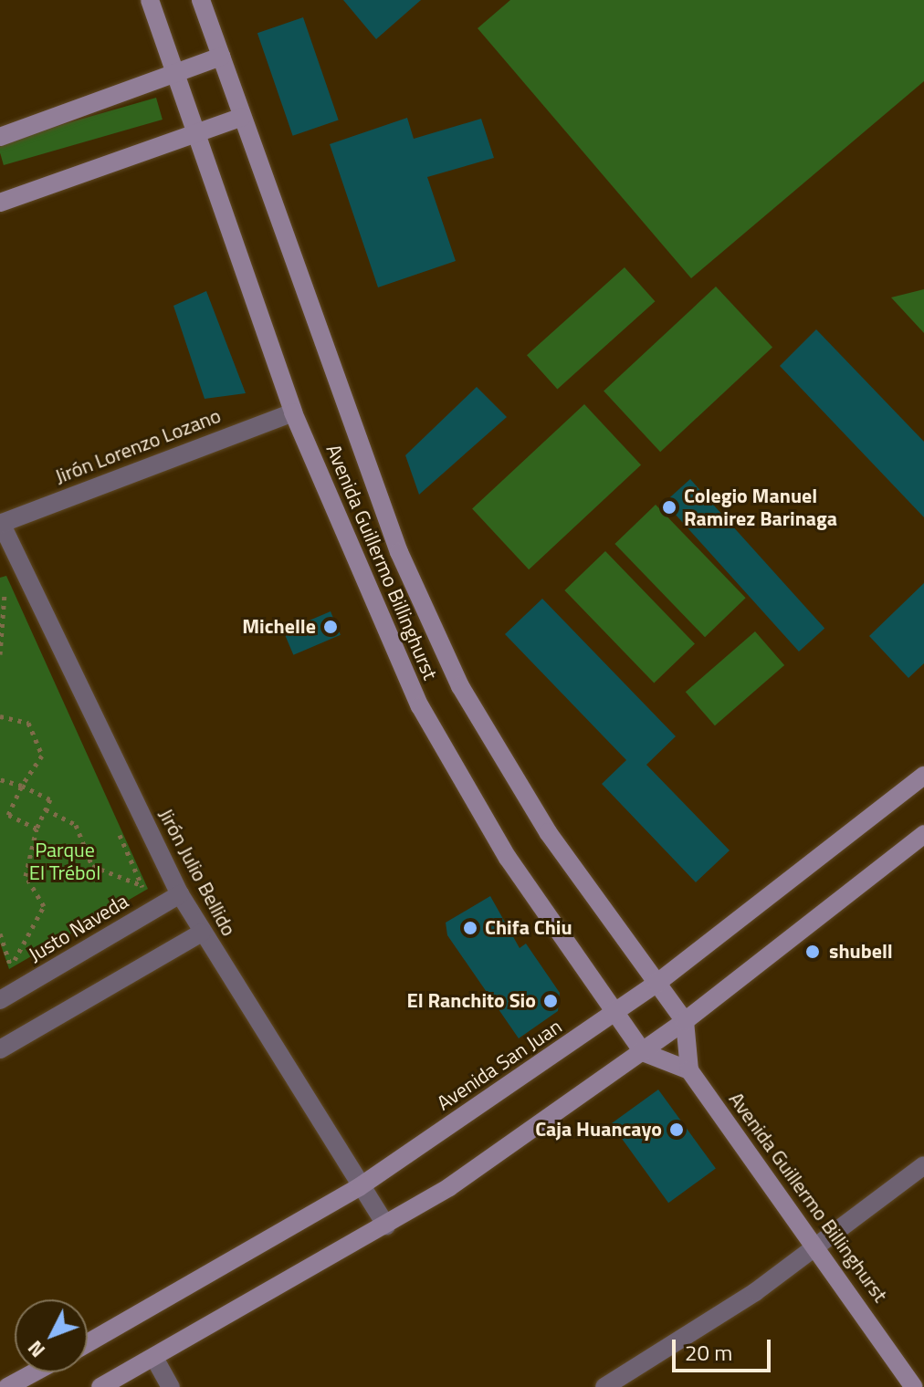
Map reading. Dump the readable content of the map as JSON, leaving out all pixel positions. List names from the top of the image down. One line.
{"streets":{"main road":["Avenida Guillermo Billinghurst","Avenida San Juan"],"street":["Jirón Lorenzo Lozano","Jirón Julio Bellido","Justo Naveda"]},"crossings":[["Jirón Lorenzo Lozano","Avenida Guillermo Billinghurst"],["Jirón Lorenzo Lozano","Jirón Julio Bellido"],["Avenida Guillermo Billinghurst","Avenida San Juan"],["Jirón Julio Bellido","Justo Naveda"],["Jirón Julio Bellido","Avenida San Juan"]],"parks":["Parque El Trébol"],"places":["Colegio Manuel Ramirez Barinaga","Michelle","Chifa Chiu","shubell","El Ranchito Sio","Caja Huancayo"],"scale_bar":"20 m","north":"bottom left"}
